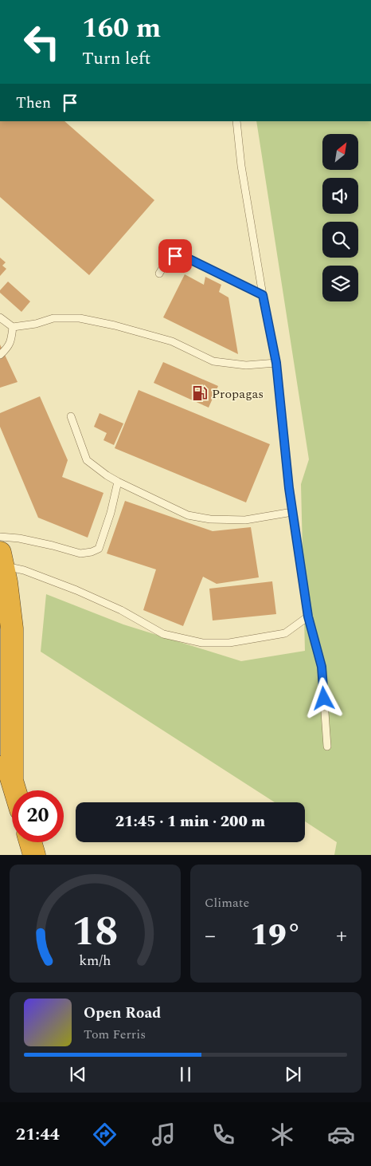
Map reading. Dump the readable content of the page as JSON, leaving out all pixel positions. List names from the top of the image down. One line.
{"places":{"fuel station":["Propagas"]},"north":"top right","page":{"turn":["160 m","Turn left"],"then":"Then","limit":"20","trip":"21:45 · 1 min · 200 m","tile":"Climate","heat":["−","19°","+"],"song":["Open Road","Tom Ferris"],"tabs":"21:44","gauge":["18","km/h"]}}
